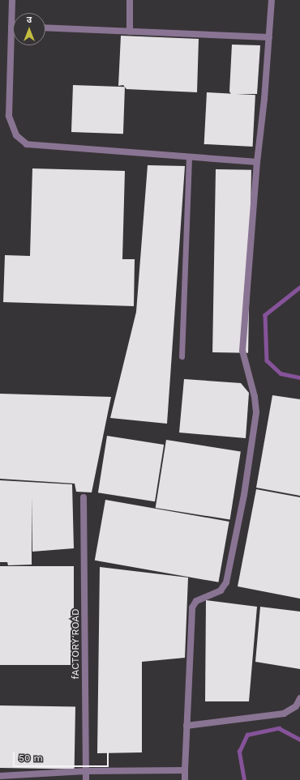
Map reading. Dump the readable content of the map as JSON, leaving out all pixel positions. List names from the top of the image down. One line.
{"streets":{"street":["fACTORY ROAD"]},"scale_bar":"50 m","north":"top"}
